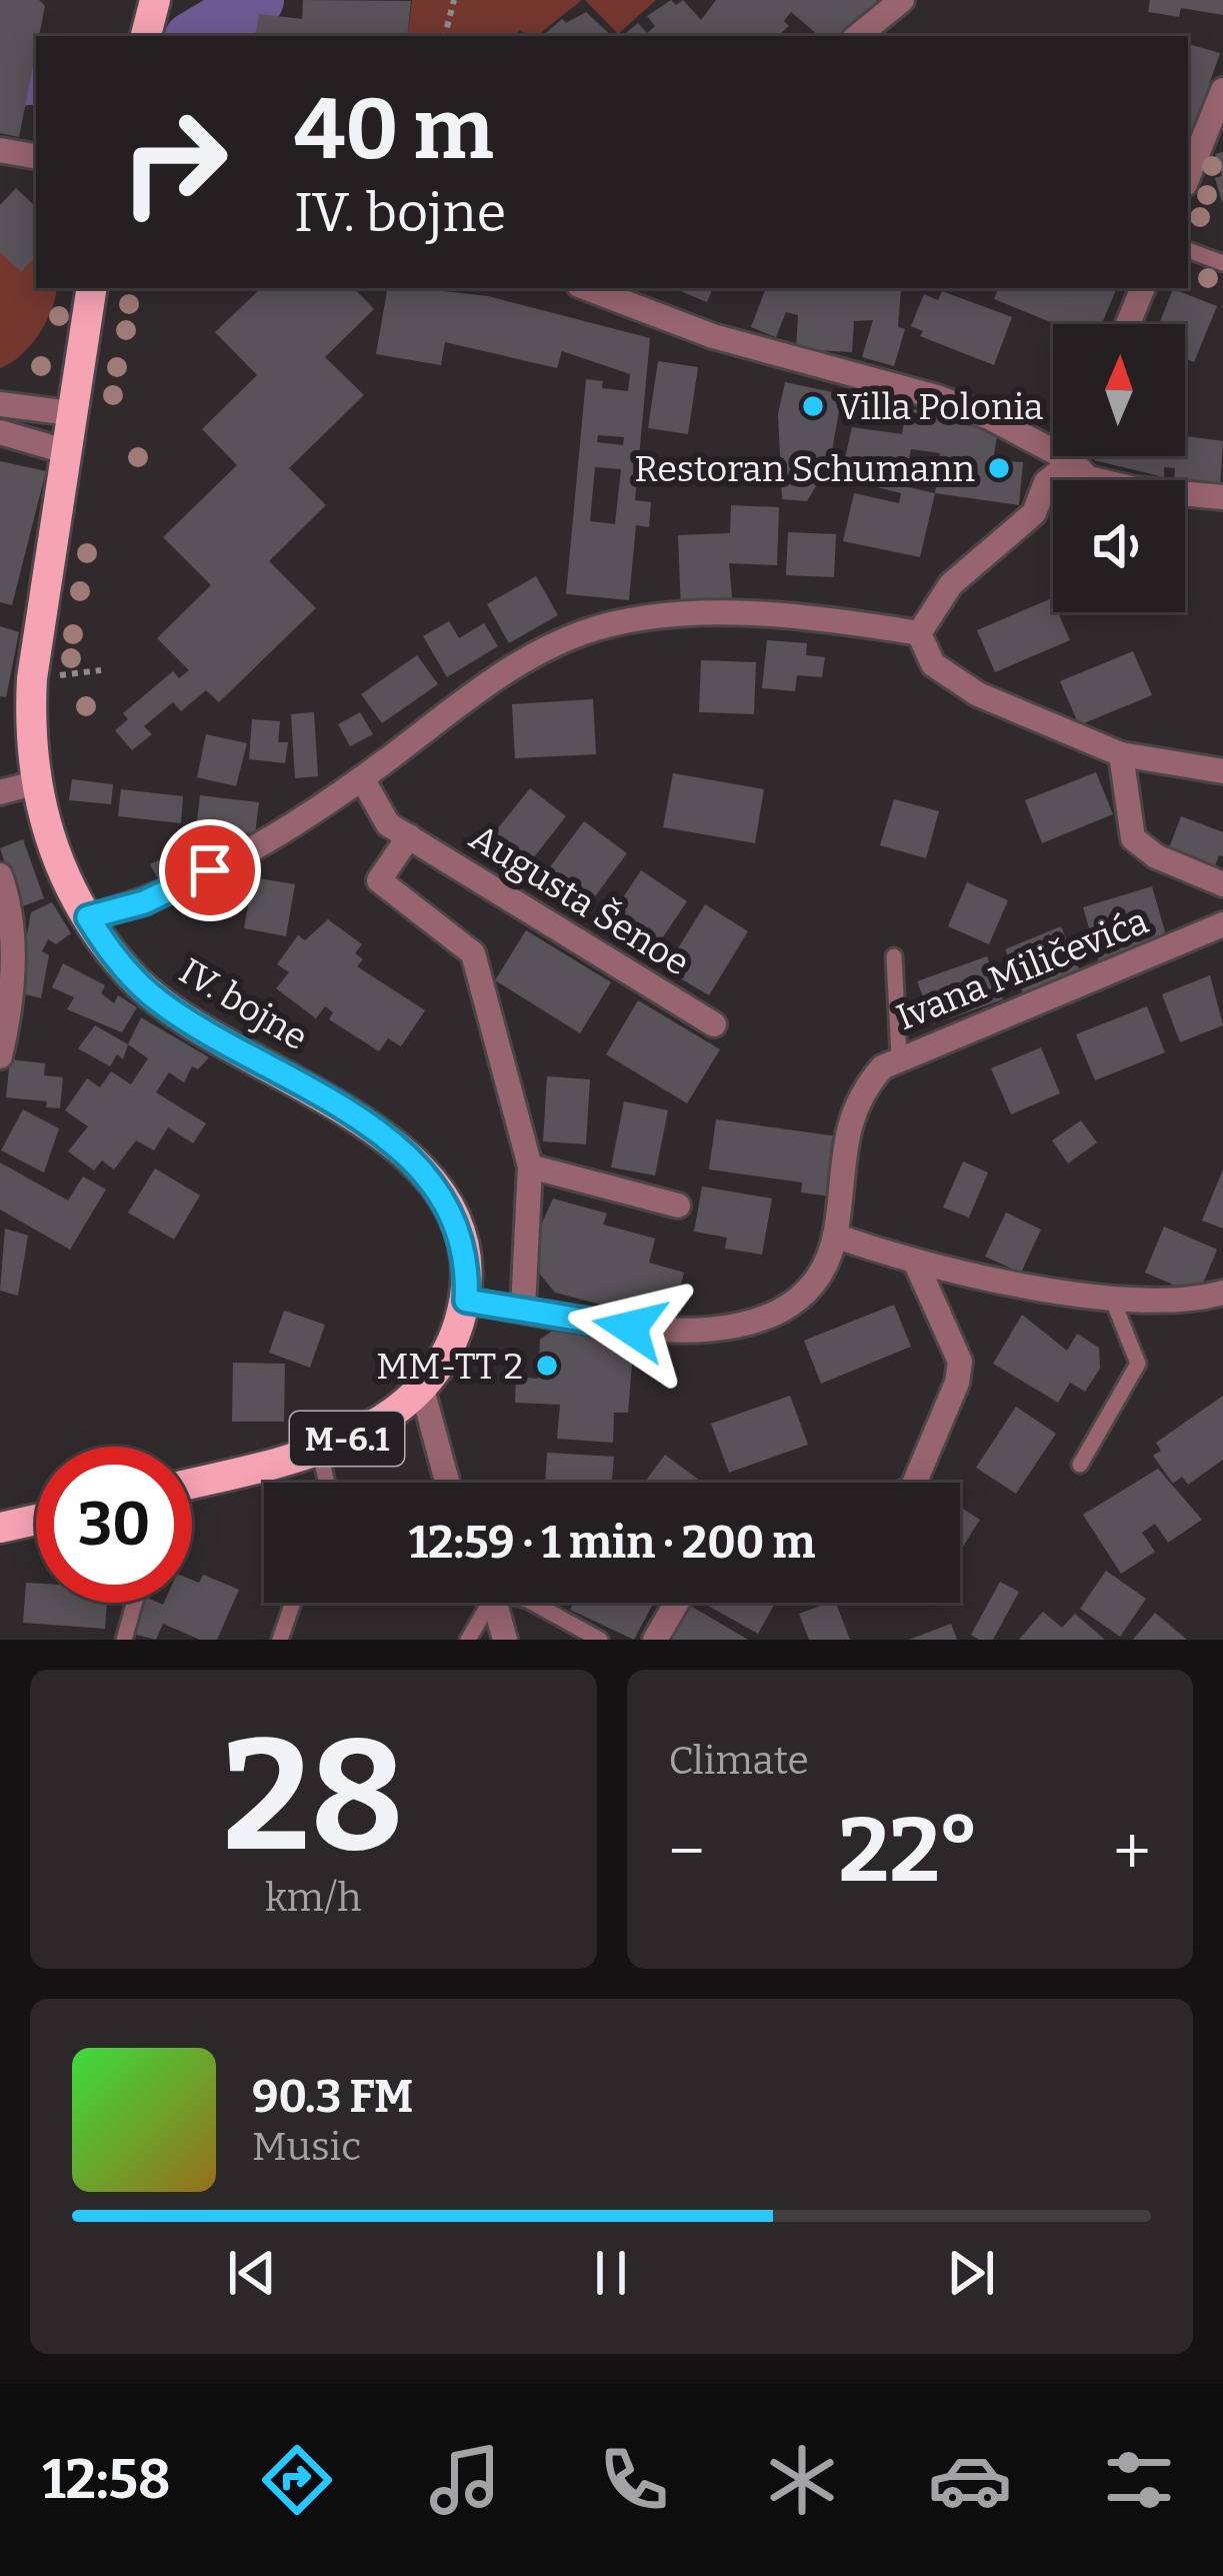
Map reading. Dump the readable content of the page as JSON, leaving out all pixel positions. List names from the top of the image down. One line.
{"streets":{"main road":["IV. bojne","M-6.1"],"street":["Augusta Šenoe","Ivana Miličevića"]},"crossings":[["Ivana Miličevića","IV. bojne"]],"places":["Villa Polonia","Restoran Schumann","MM-TT 2"],"north":"top","page":{"turn":["40 m","IV. bojne"],"limit":"30","trip":"12:59 · 1 min · 200 m","tile":[["28","km/h"],"Climate"],"heat":["−","22°","+"],"song":["90.3 FM","Music"],"tabs":"12:58"}}
